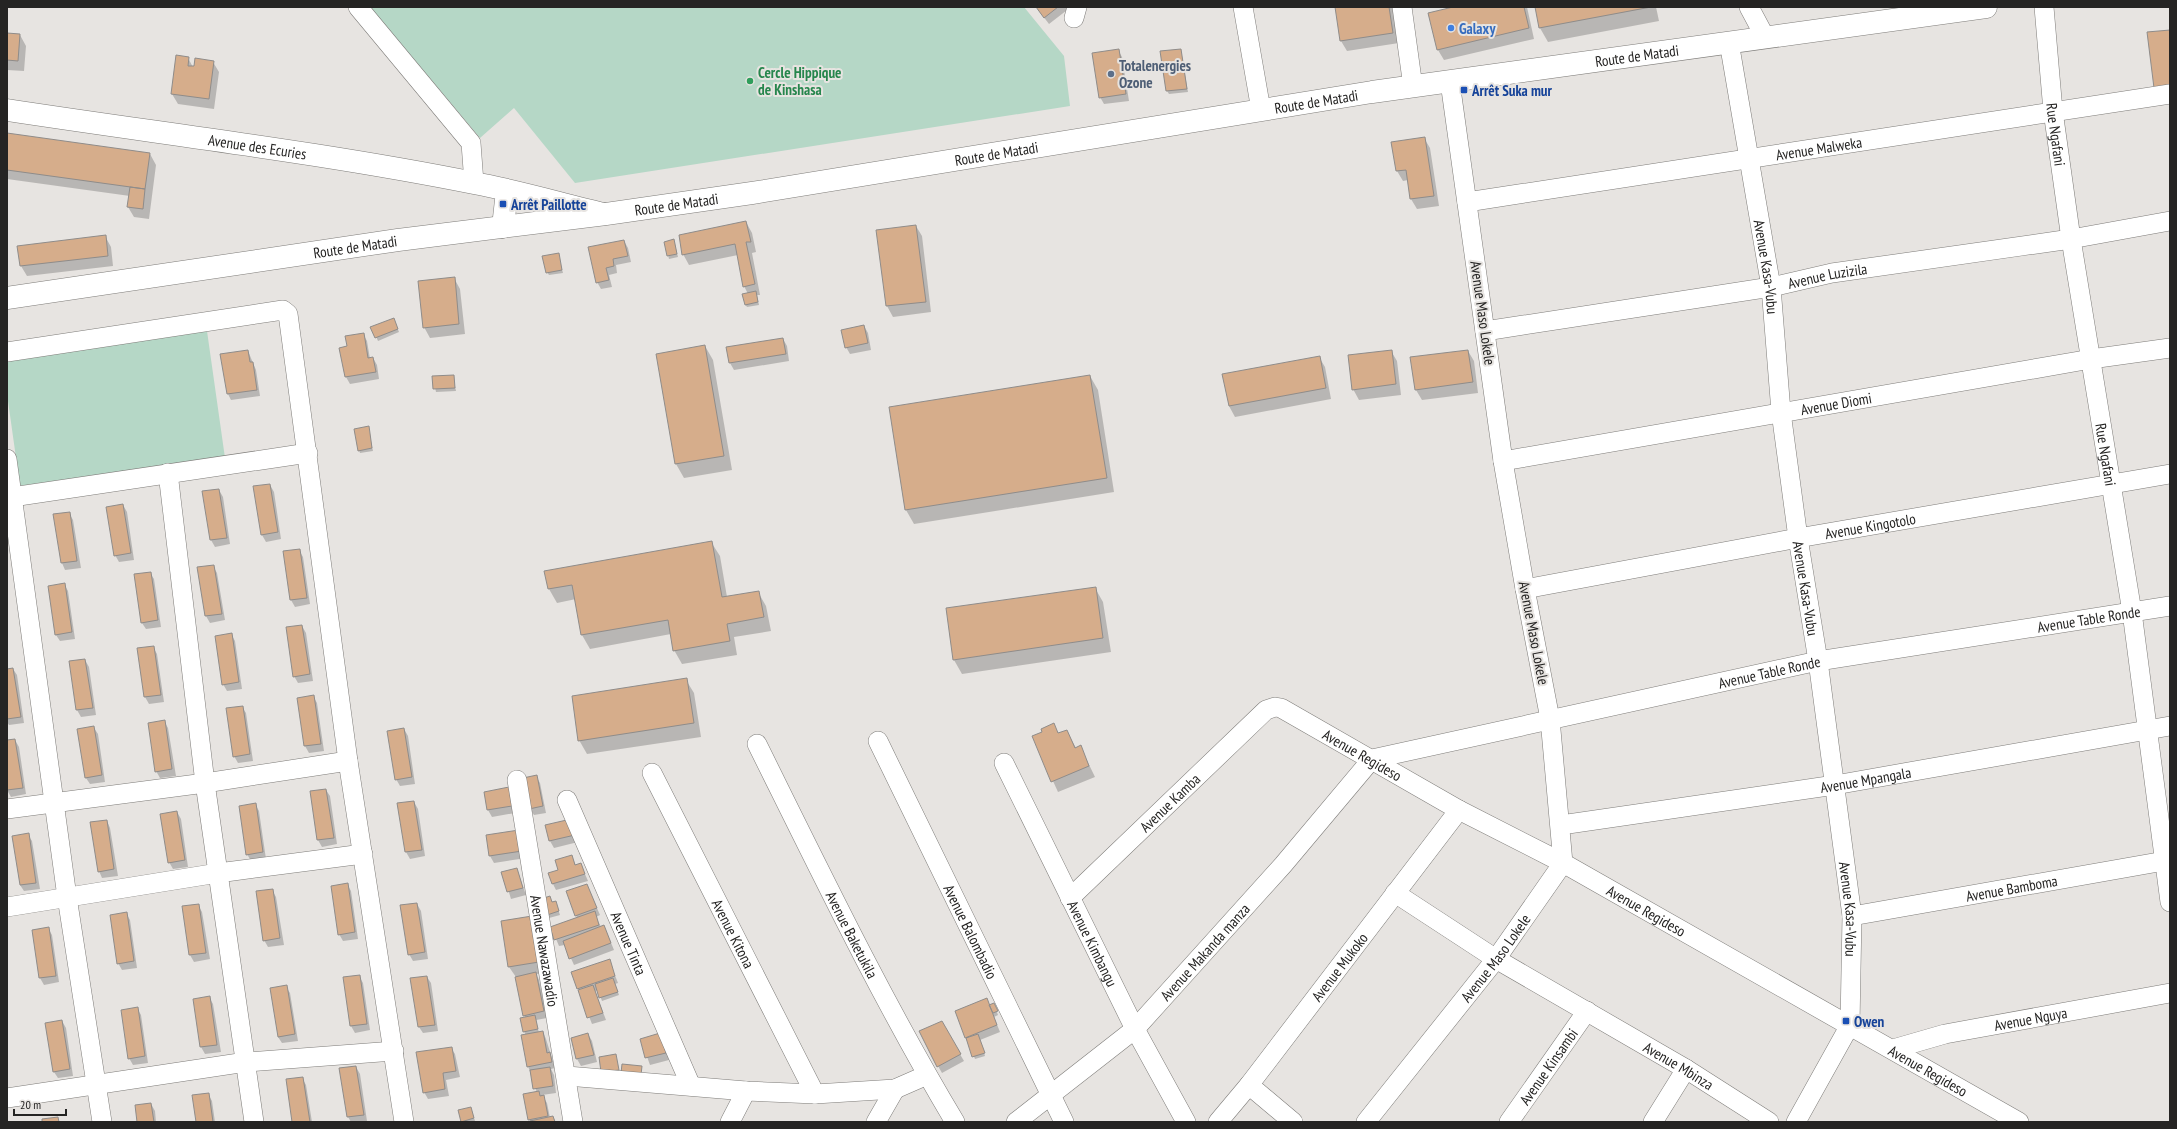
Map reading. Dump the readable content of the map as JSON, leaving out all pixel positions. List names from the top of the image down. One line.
{"streets":{"main road":["Route de Matadi","Avenue des Ecuries"],"street":["Rue Ngafani","Avenue Malweka","Avenue Kasa-Vubu","Avenue Luzizila","Avenue Maso Lokele","Avenue Diomi","Avenue Kingotolo","Avenue Table Ronde","Avenue Regideso","Avenue Mpangala","Avenue Kamba","Avenue Bamboma","Avenue Balombadio","Avenue Kitona","Avenue Baketukila","Avenue Tinta","Avenue Kimbangu","Avenue Nawazawadio","Avenue Makanda manza","Avenue Mukoko","Avenue Nguya","Avenue Mbinza","Avenue Kinsambi"]},"crossings":[["Route de Matadi","Avenue des Ecuries"],["Route de Matadi","Avenue Kasa-Vubu"],["Route de Matadi","Avenue Maso Lokele"],["Rue Ngafani","Avenue Malweka"],["Rue Ngafani","Avenue Luzizila"],["Rue Ngafani","Avenue Diomi"],["Rue Ngafani","Avenue Kingotolo"],["Rue Ngafani","Avenue Table Ronde"],["Rue Ngafani","Avenue Mpangala"],["Rue Ngafani","Avenue Bamboma"],["Avenue Malweka","Avenue Kasa-Vubu"],["Avenue Malweka","Avenue Maso Lokele"],["Avenue Kasa-Vubu","Avenue Luzizila"],["Avenue Kasa-Vubu","Avenue Diomi"],["Avenue Kasa-Vubu","Avenue Kingotolo"],["Avenue Kasa-Vubu","Avenue Table Ronde"],["Avenue Kasa-Vubu","Avenue Regideso"],["Avenue Kasa-Vubu","Avenue Mpangala"],["Avenue Kasa-Vubu","Avenue Bamboma"],["Avenue Luzizila","Avenue Maso Lokele"],["Avenue Maso Lokele","Avenue Diomi"],["Avenue Maso Lokele","Avenue Kingotolo"],["Avenue Maso Lokele","Avenue Table Ronde"],["Avenue Maso Lokele","Avenue Regideso"],["Avenue Maso Lokele","Avenue Mpangala"],["Avenue Maso Lokele","Avenue Mbinza"],["Avenue Table Ronde","Avenue Regideso"],["Avenue Table Ronde","Avenue Makanda manza"],["Avenue Regideso","Avenue Kamba"],["Avenue Regideso","Avenue Makanda manza"],["Avenue Regideso","Avenue Mukoko"],["Avenue Regideso","Avenue Nguya"],["Avenue Kamba","Avenue Kimbangu"],["Avenue Balombadio","Avenue Makanda manza"],["Avenue Kimbangu","Avenue Makanda manza"],["Avenue Mukoko","Avenue Mbinza"],["Avenue Mbinza","Avenue Kinsambi"]],"places":{"other":["Galaxy","Totalenergies Ozone","Cercle Hippique de Kinshasa"],"transit":["Arrêt Suka mur","Arrêt Paillotte","Owen"]},"scale_bar":"20 m"}
